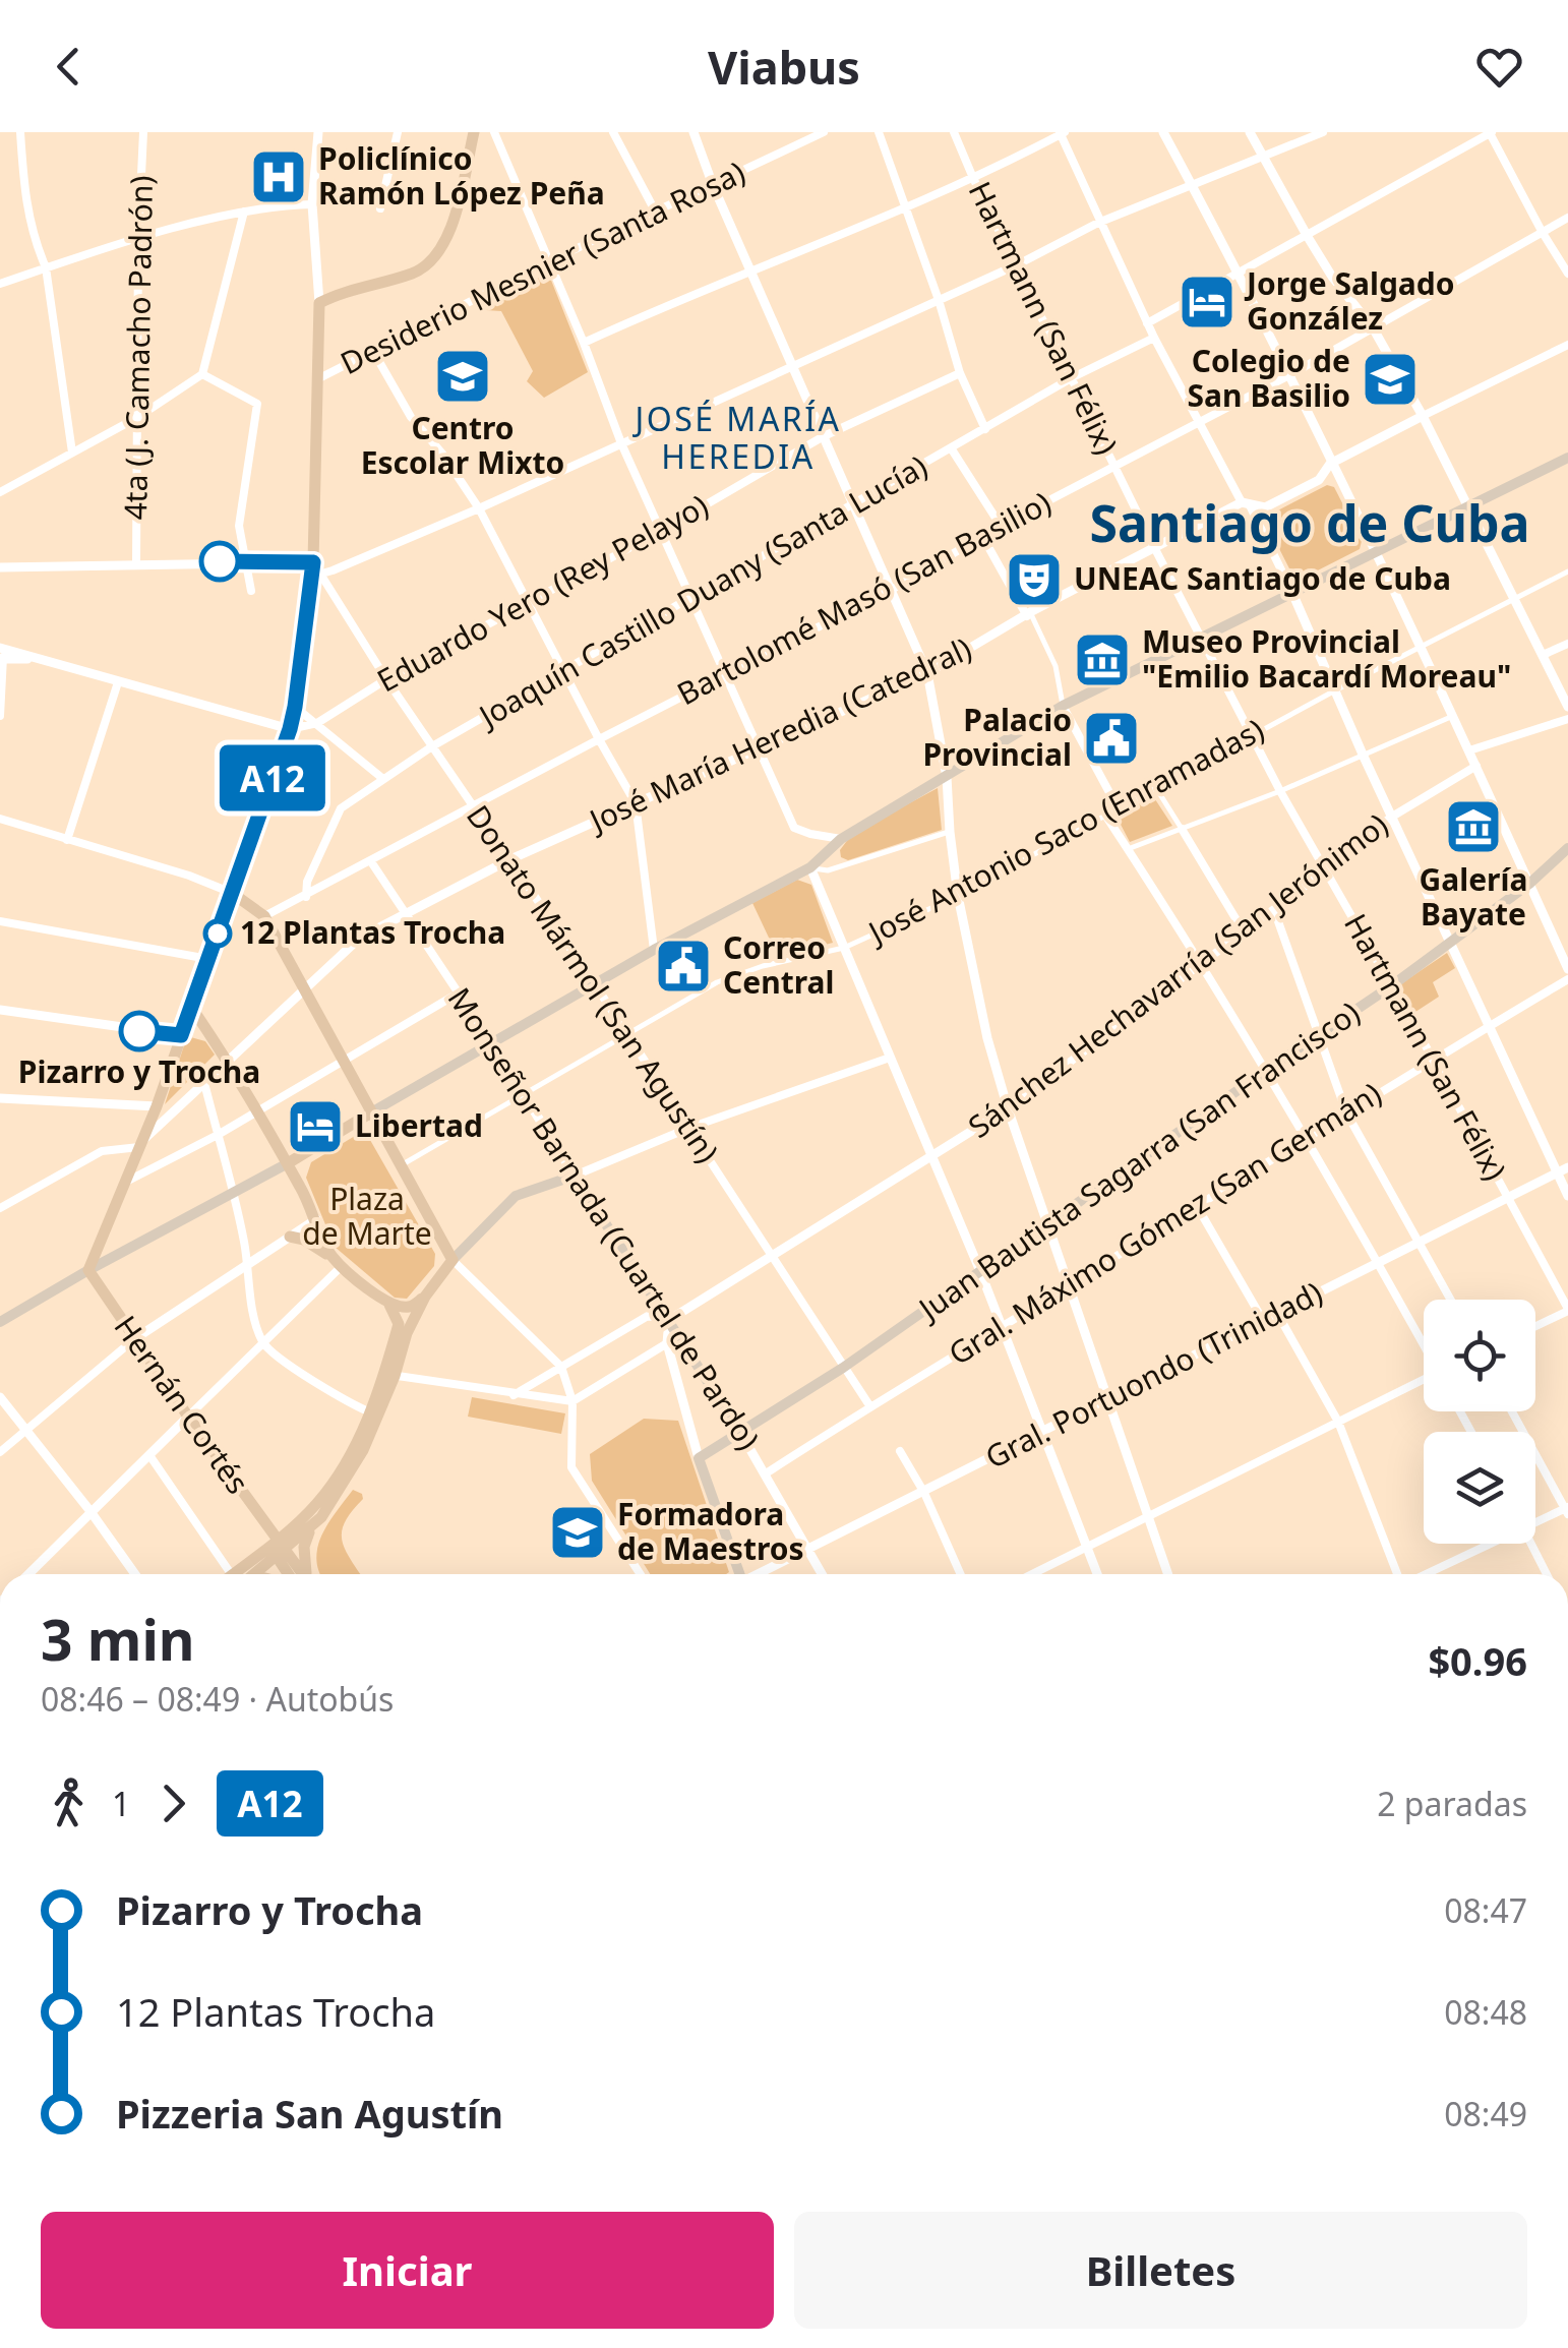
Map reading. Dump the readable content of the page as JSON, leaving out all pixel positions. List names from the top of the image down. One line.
{"streets":{"main road":["Juan Bautista Sagarra (San Francisco)","Monseñor Barnada (Cuartel de Pardo)","Hernán Cortés"],"street":["Desiderio Mesnier (Santa Rosa)","Hartmann (San Félix)","4ta (J. Camacho Padrón)","Joaquín Castillo Duany (Santa Lucía)","Eduardo Yero (Rey Pelayo)","Bartolomé Masó (San Basilio)","José María Heredia (Catedral)","José Antonio Saco (Enramadas)","Sánchez Hechavarría (San Jerónimo)","Donato Mármol (San Agustín)","Gral. Máximo Gómez (San Germán)","Gral. Portuondo (Trinidad)"]},"crossings":[["Hartmann (San Félix)","Joaquín Castillo Duany (Santa Lucía)"],["Hartmann (San Félix)","Bartolomé Masó (San Basilio)"],["Hartmann (San Félix)","José María Heredia (Catedral)"],["Hartmann (San Félix)","José Antonio Saco (Enramadas)"],["Hartmann (San Félix)","Sánchez Hechavarría (San Jerónimo)"],["Hartmann (San Félix)","Juan Bautista Sagarra (San Francisco)"],["Hartmann (San Félix)","Gral. Máximo Gómez (San Germán)"],["Hartmann (San Félix)","Gral. Portuondo (Trinidad)"],["Joaquín Castillo Duany (Santa Lucía)","Bartolomé Masó (San Basilio)"],["Joaquín Castillo Duany (Santa Lucía)","Donato Mármol (San Agustín)"],["Eduardo Yero (Rey Pelayo)","Donato Mármol (San Agustín)"],["Bartolomé Masó (San Basilio)","Donato Mármol (San Agustín)"],["Bartolomé Masó (San Basilio)","Monseñor Barnada (Cuartel de Pardo)"],["José María Heredia (Catedral)","Donato Mármol (San Agustín)"],["José María Heredia (Catedral)","Monseñor Barnada (Cuartel de Pardo)"],["José Antonio Saco (Enramadas)","Donato Mármol (San Agustín)"],["José Antonio Saco (Enramadas)","Monseñor Barnada (Cuartel de Pardo)"],["Sánchez Hechavarría (San Jerónimo)","Donato Mármol (San Agustín)"],["Sánchez Hechavarría (San Jerónimo)","Monseñor Barnada (Cuartel de Pardo)"],["Donato Mármol (San Agustín)","Juan Bautista Sagarra (San Francisco)"],["Donato Mármol (San Agustín)","Gral. Máximo Gómez (San Germán)"],["Juan Bautista Sagarra (San Francisco)","Monseñor Barnada (Cuartel de Pardo)"],["Monseñor Barnada (Cuartel de Pardo)","Gral. Máximo Gómez (San Germán)"],["Monseñor Barnada (Cuartel de Pardo)","Gral. Portuondo (Trinidad)"]],"districts":["JOSÉ MARÍA HEREDIA","Santiago de Cuba"],"parks":["Plaza de Marte"],"places":{"hospital":["Policlínico Ramón López Peña"],"hotel":["Jorge Salgado González","Libertad"],"school or university":["Centro Escolar Mixto","Colegio de San Basilio","Formadora de Maestros"],"theatre":["UNEAC Santiago de Cuba"],"museum":["Museo Provincial \"Emilio Bacardí Moreau\"","Galería Bayate"],"public building":["Palacio Provincial","Correo Central"],"other":["12 Plantas Trocha","Pizarro y Trocha"]},"lines":["bus line A12"],"page":{"header":"Viabus","on_map":"A12","heading":["3 min","08:46 – 08:49 · Autobús","$0.96"],"legs":["1","A12","2 paradas"],"list":[{"name":"Pizarro y Trocha","value":"08:47"},{"name":"12 Plantas Trocha","value":"08:48"},{"name":"Pizzeria San Agustín","value":"08:49"}],"buttons":["Iniciar","Billetes"]}}
